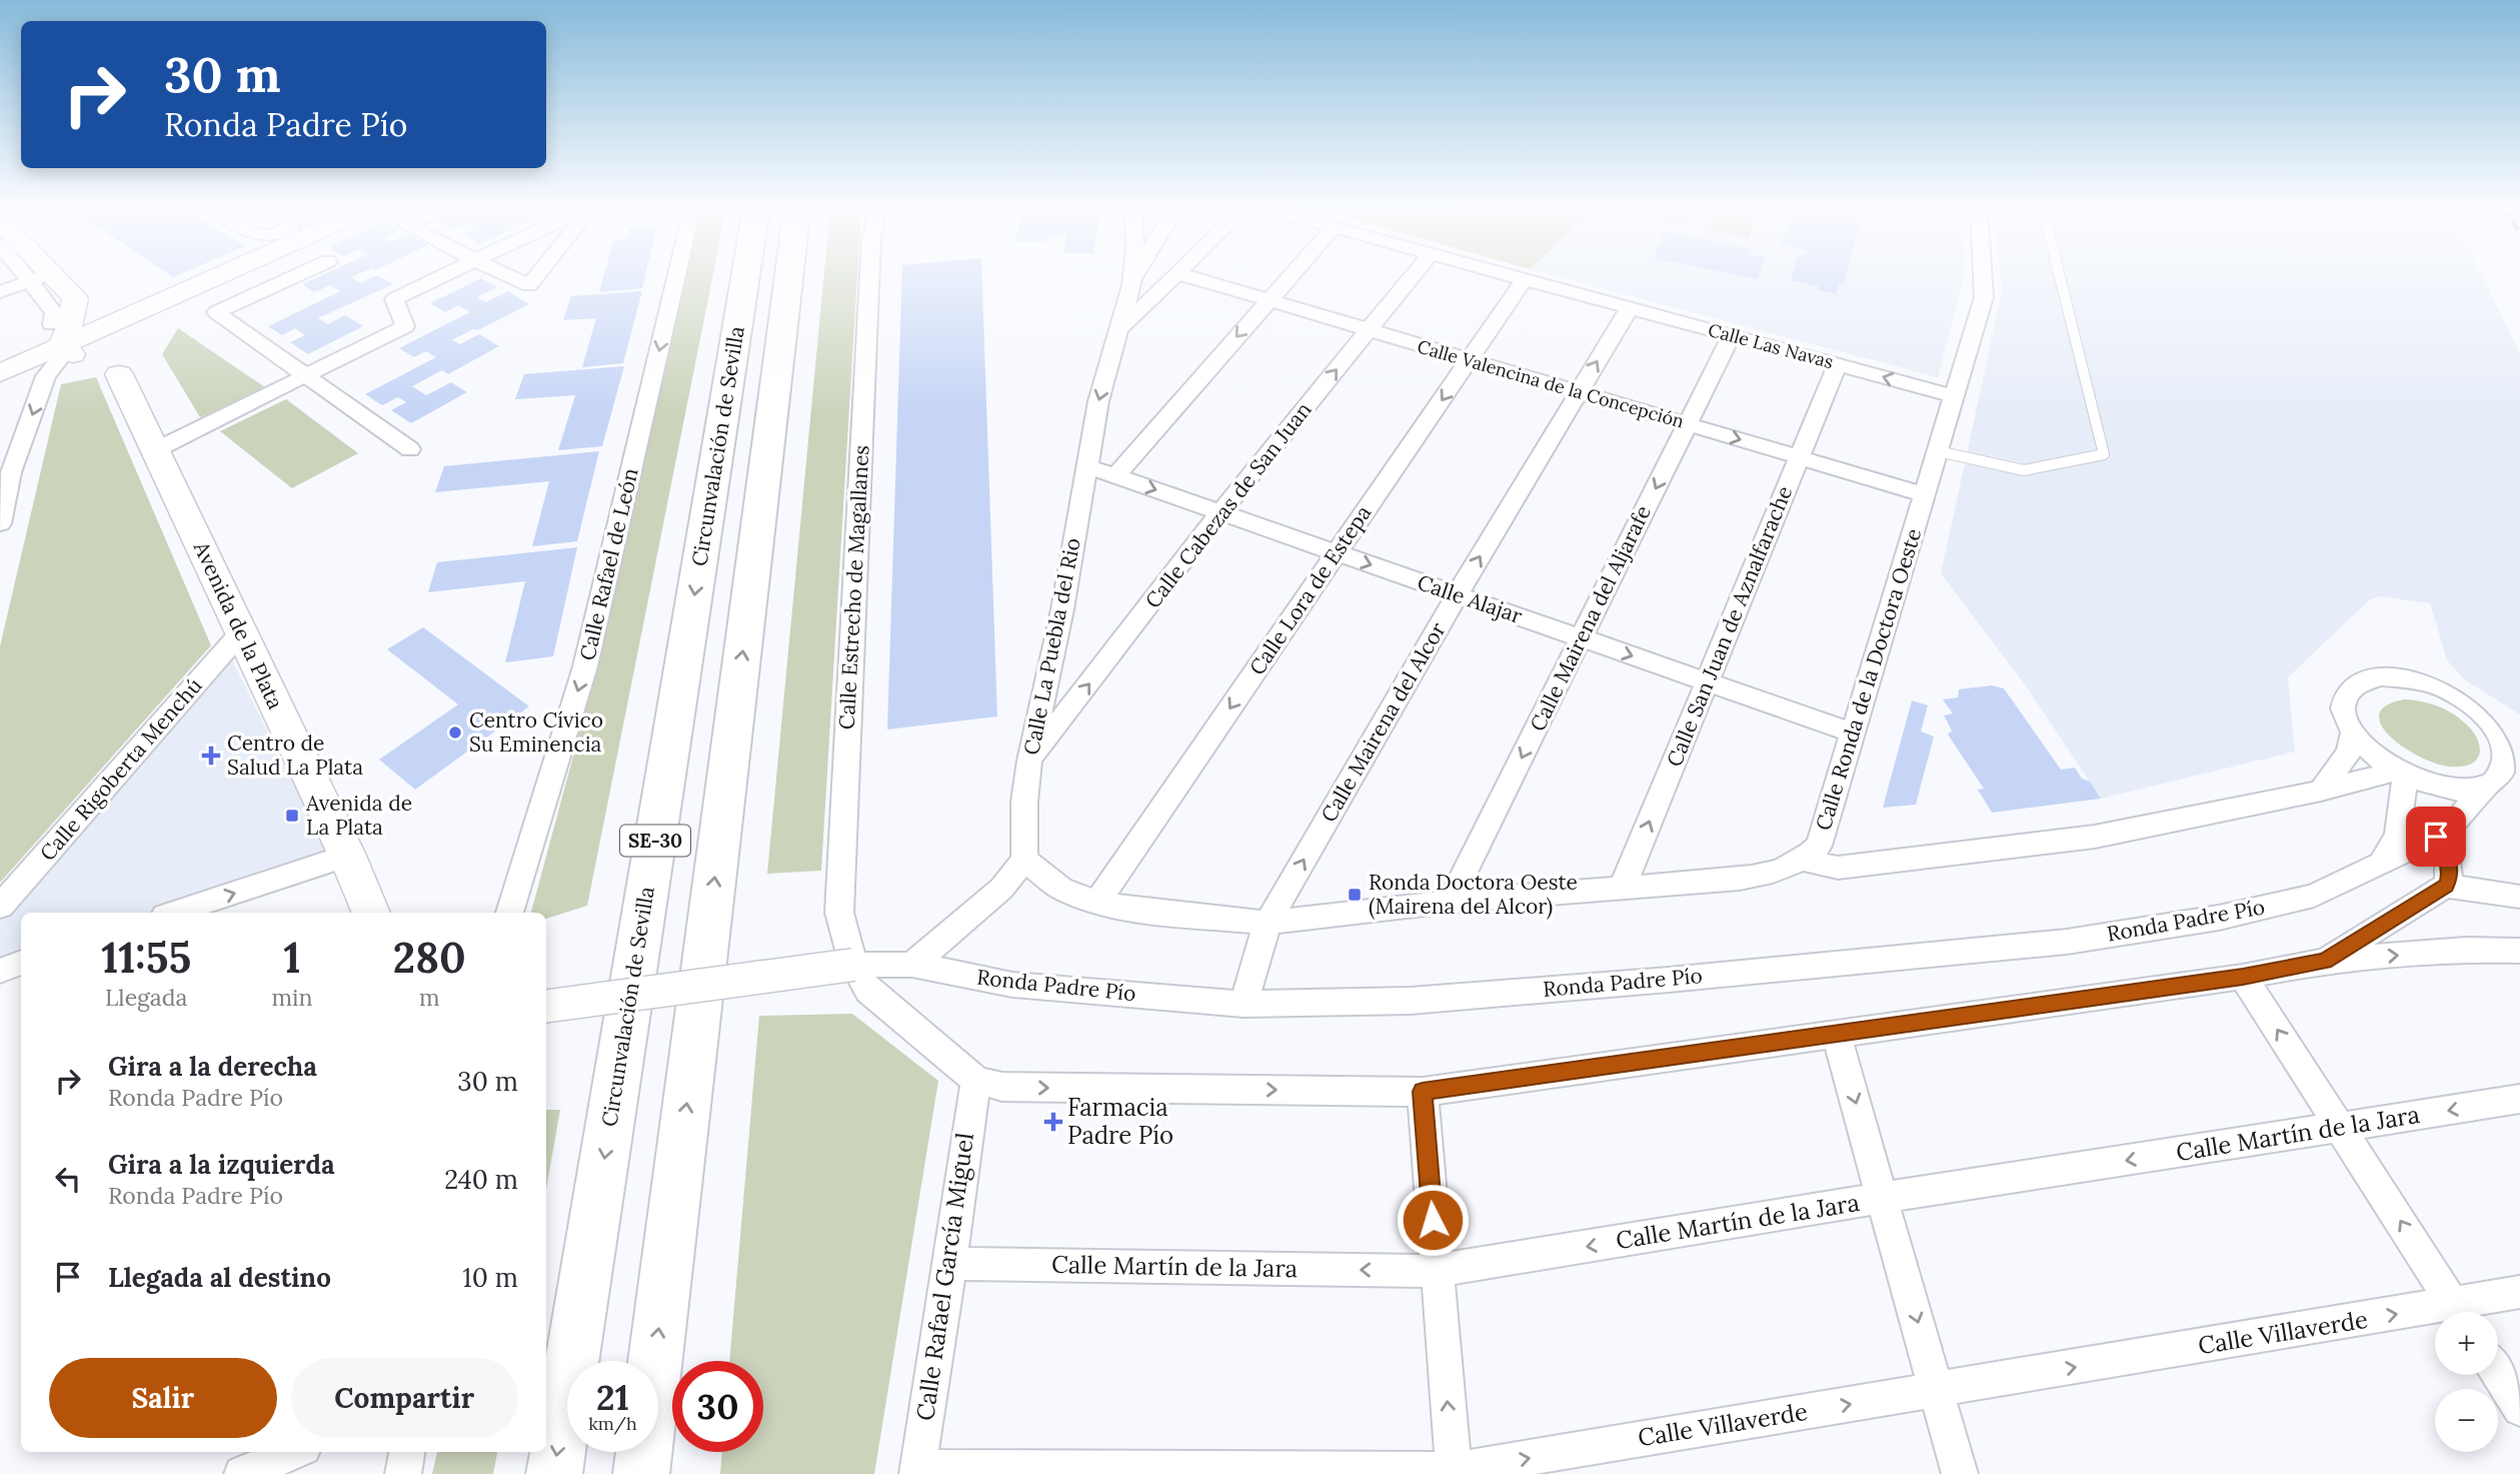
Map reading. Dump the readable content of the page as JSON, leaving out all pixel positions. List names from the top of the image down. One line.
{"streets":{"highway":["Circunvalación de Sevilla","SE-30"],"street":["Calle Las Navas","Calle Valencina de la Concepción","Calle Cabezas de San Juan","Calle Rafael de León","Calle Estrecho de Magallanes","Calle Lora de Estepa","Calle Alajar","Calle Mairena del Aljarafe","Avenida de la Plata","Calle San Juan de Aznalfarache","Calle La Puebla del Rio","Calle Ronda de la Doctora Oeste","Calle Mairena del Alcor","Calle Rigoberta Menchú","Ronda Padre Pío","Calle Martín de la Jara","Calle Rafael García Miguel","Calle Villaverde"]},"crossings":[["Calle Las Navas","Calle Lora de Estepa"],["Calle Las Navas","Calle Mairena del Aljarafe"],["Calle Las Navas","Calle San Juan de Aznalfarache"],["Calle Las Navas","Calle Ronda de la Doctora Oeste"],["Calle Las Navas","Calle Mairena del Alcor"],["Calle Valencina de la Concepción","Calle Cabezas de San Juan"],["Calle Valencina de la Concepción","Calle Lora de Estepa"],["Calle Valencina de la Concepción","Calle Mairena del Aljarafe"],["Calle Valencina de la Concepción","Calle San Juan de Aznalfarache"],["Calle Valencina de la Concepción","Calle Ronda de la Doctora Oeste"],["Calle Valencina de la Concepción","Calle Mairena del Alcor"],["Calle Cabezas de San Juan","Calle Alajar"],["Calle Cabezas de San Juan","Calle La Puebla del Rio"],["Calle Estrecho de Magallanes","Ronda Padre Pío"],["Calle Lora de Estepa","Calle Alajar"],["Calle Lora de Estepa","Calle Ronda de la Doctora Oeste"],["Calle Alajar","Calle Mairena del Aljarafe"],["Calle Alajar","Calle San Juan de Aznalfarache"],["Calle Alajar","Calle La Puebla del Rio"],["Calle Alajar","Calle Ronda de la Doctora Oeste"],["Calle Alajar","Calle Mairena del Alcor"],["Calle Mairena del Aljarafe","Calle Ronda de la Doctora Oeste"],["Avenida de la Plata","Calle Rigoberta Menchú"],["Calle San Juan de Aznalfarache","Calle Ronda de la Doctora Oeste"],["Calle La Puebla del Rio","Calle Ronda de la Doctora Oeste"],["Calle Ronda de la Doctora Oeste","Calle Mairena del Alcor"],["Calle Mairena del Alcor","Ronda Padre Pío"],["Calle Martín de la Jara","Calle Rafael García Miguel"],["Calle Rafael García Miguel","Calle Villaverde"]],"one_way":["Calle Rafael de León","Calle Alajar","Calle Mairena del Aljarafe","Calle San Juan de Aznalfarache","Calle Mairena del Alcor","Calle Villaverde"],"places":{"other":["Centro Cívico Su Eminencia"],"health":["Centro de Salud La Plata","Farmacia Padre Pío"],"transit":["Avenida de La Plata","Ronda Doctora Oeste (Mairena del Alcor)"]},"page":{"turn":["30 m","Ronda Padre Pío"],"eta":["11:55","Llegada","1","min","280","m"],"list":[{"name":"Gira a la derecha","note":"Ronda Padre Pío","value":"30 m"},{"name":"Gira a la izquierda","note":"Ronda Padre Pío","value":"240 m"},{"name":"Llegada al destino","value":"10 m"}],"map_buttons":["+","−"],"buttons":["Salir","Compartir"],"speed":"21 km/h","limit":"30"}}
